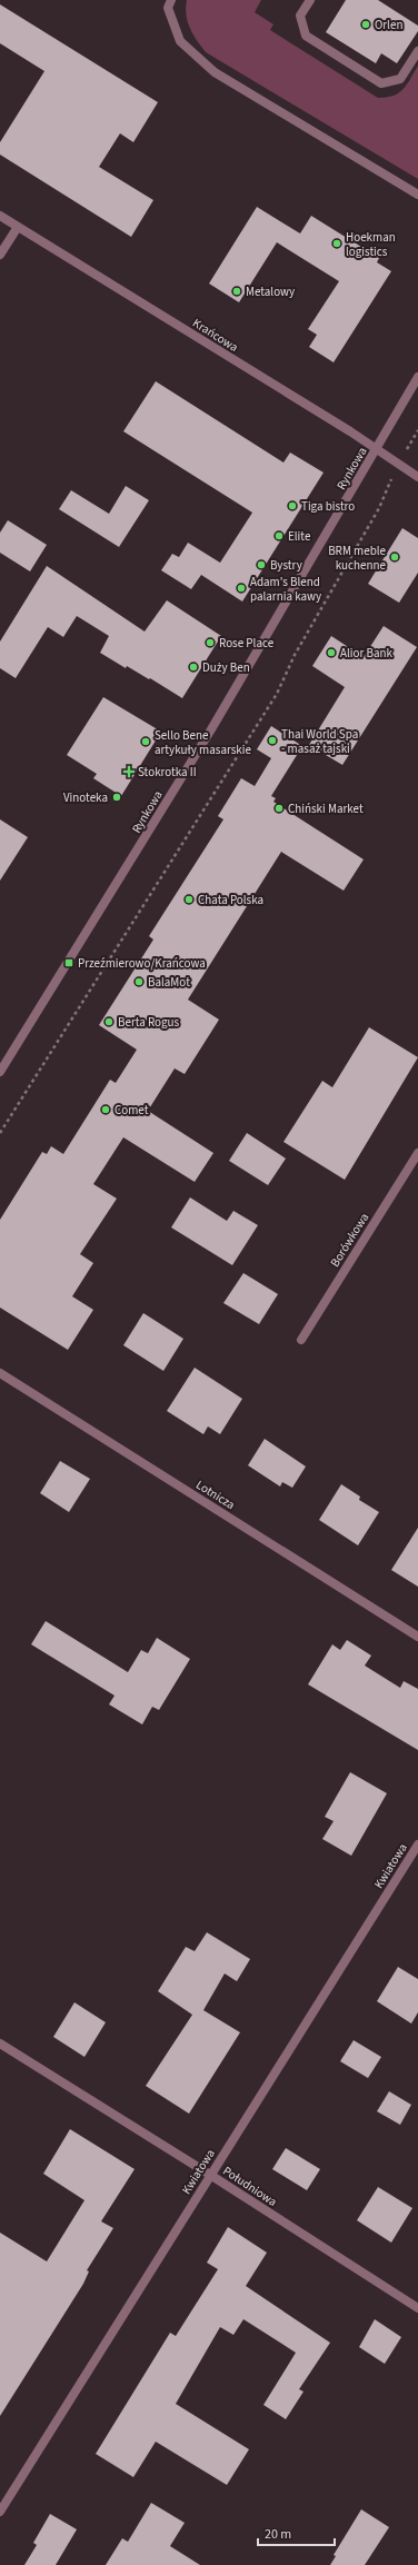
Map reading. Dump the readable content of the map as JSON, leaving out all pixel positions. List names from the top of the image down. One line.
{"streets":{"street":["Krańcowa","Rynkowa","Borówkowa","Lotnicza","Kwiatowa","Południowa"]},"crossings":[["Krańcowa","Rynkowa"],["Kwiatowa","Południowa"]],"places":{"other":["Orlen","Hoekman logistics","Metalowy","Tiga bistro","Elite","BRM meble kuchenne","Bystry","Adam's Blend palarnia kawy","Rose Place","Alior Bank","Duży Ben","Thai World Spa - masaż tajski","Sello Bene artykuły masarskie","Vinoteka","Chiński Market","Chata Polska","BalaMot","Berta Rogus","Comet"],"health":["Stokrotka II"],"transit":["Przeźmierowo/Krańcowa"]},"scale_bar":"20 m"}
